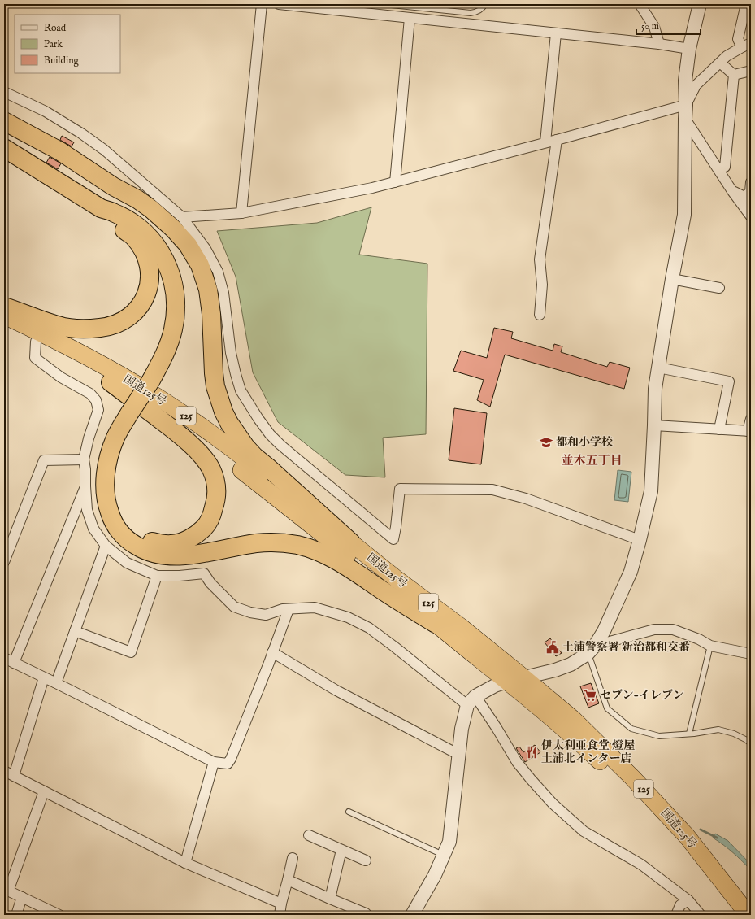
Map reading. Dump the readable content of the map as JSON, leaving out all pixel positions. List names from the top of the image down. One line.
{"streets":{"highway":["国道125号","125"]},"districts":["並木五丁目"],"places":{"school or university":["都和小学校"],"public building":["土浦警察署 新治都和交番"],"supermarket":["セブン-イレブン"],"restaurant":["伊太利亜食堂 燈屋 土浦北インター店"]},"legend":["Road","Park","Building"],"scale_bar":"50 m"}
